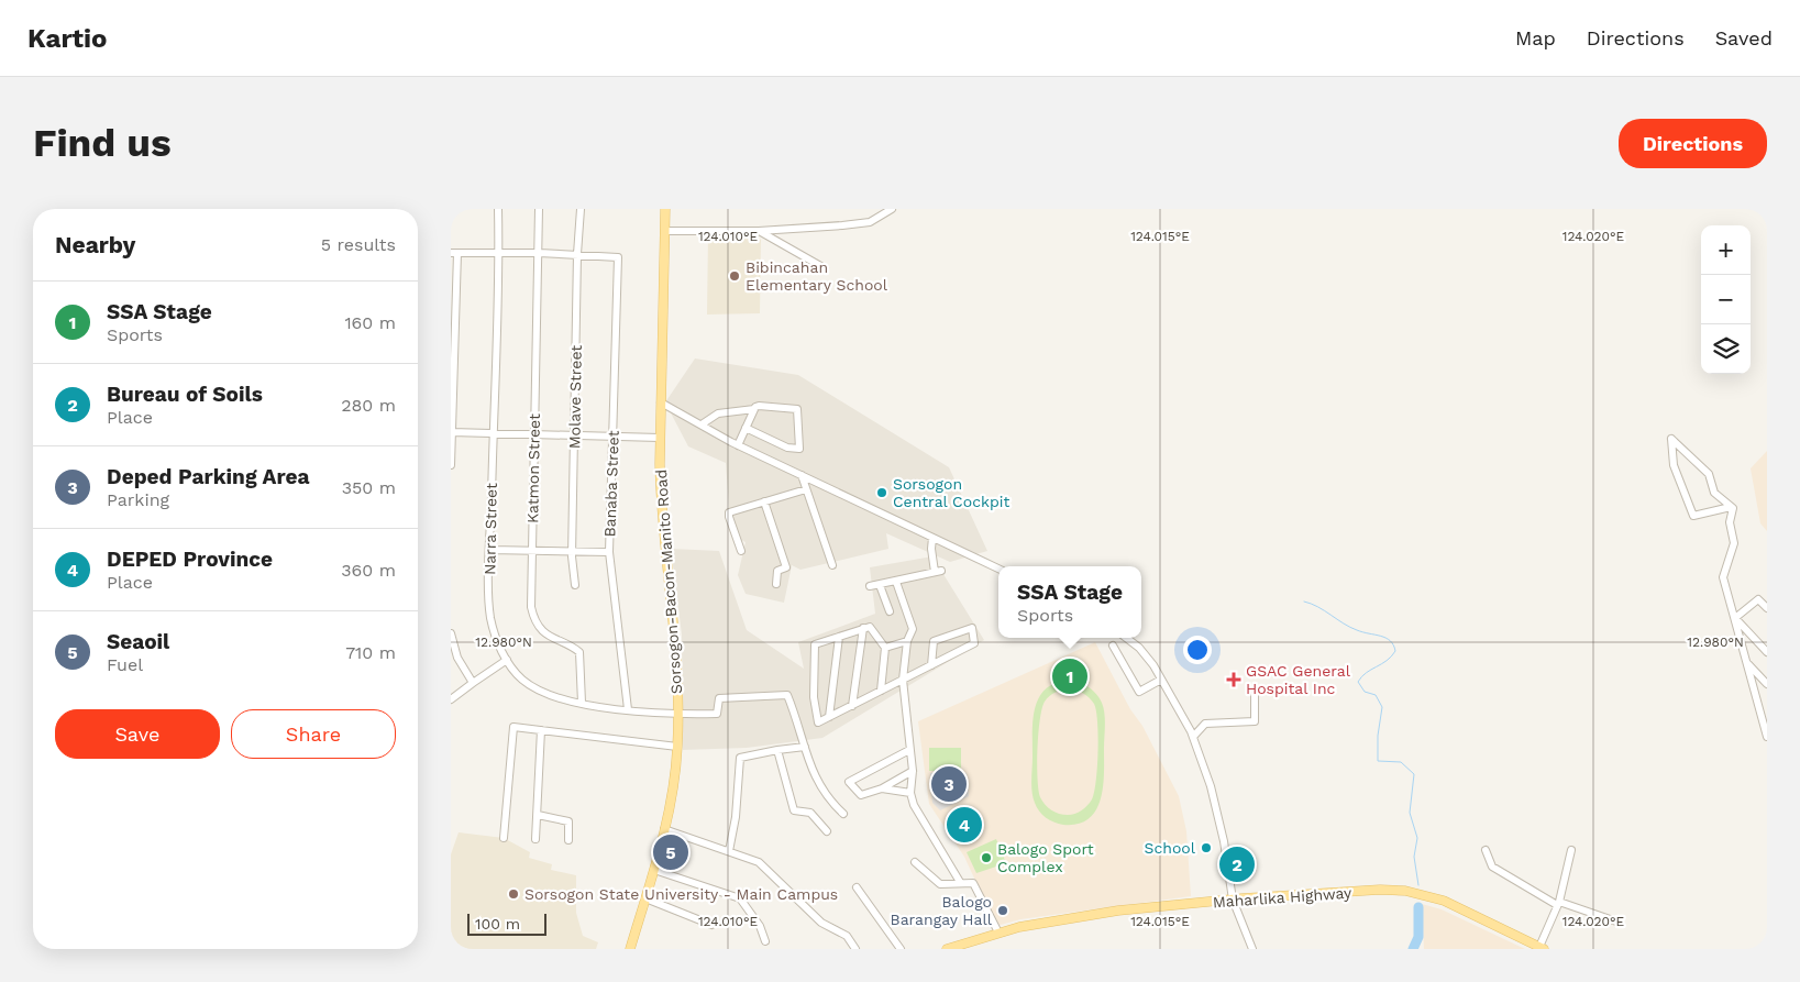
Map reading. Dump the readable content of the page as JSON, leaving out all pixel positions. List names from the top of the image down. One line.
{"streets":{"main road":["Sorsogon-Bacon-Manito Road","Maharlika Highway"],"street":["Molave Street","Katmon Street","Banaba Street","Narra Street"]},"crossings":[["Molave Street","Banaba Street"],["Katmon Street","Narra Street"],["Banaba Street","Narra Street"],["Narra Street","Sorsogon-Bacon-Manito Road"]],"places":{"other":["Bibincahan Elementary School","Sorsogon Central Cockpit","School","Balogo Sport Complex","Sorsogon State University - Main Campus","Balogo Barangay Hall"],"health":["GSAC General Hospital Inc"]},"scale_bar":"100 m","page":{"header":"Kartio","nav":["Map","Directions","Saved"],"buttons":["Directions",["Save","Share"]],"title":"Find us","heading":["Nearby","5 results"],"map_buttons":["+","−"],"list":[{"mark":"1","name":"SSA Stage","note":"Sports","value":"160 m"},{"mark":"2","name":"Bureau of Soils","note":"Place","value":"280 m"},{"mark":"3","name":"Deped Parking Area","note":"Parking","value":"350 m"},{"mark":"4","name":"DEPED Province","note":"Place","value":"360 m"},{"mark":"5","name":"Seaoil","note":"Fuel","value":"710 m"}],"popup":["SSA Stage","Sports"],"pins":["1","3","4","5","2"],"scale":"100 m"},"coordinates":["124.010°E","124.015°E","124.020°E","12.980°N"]}
